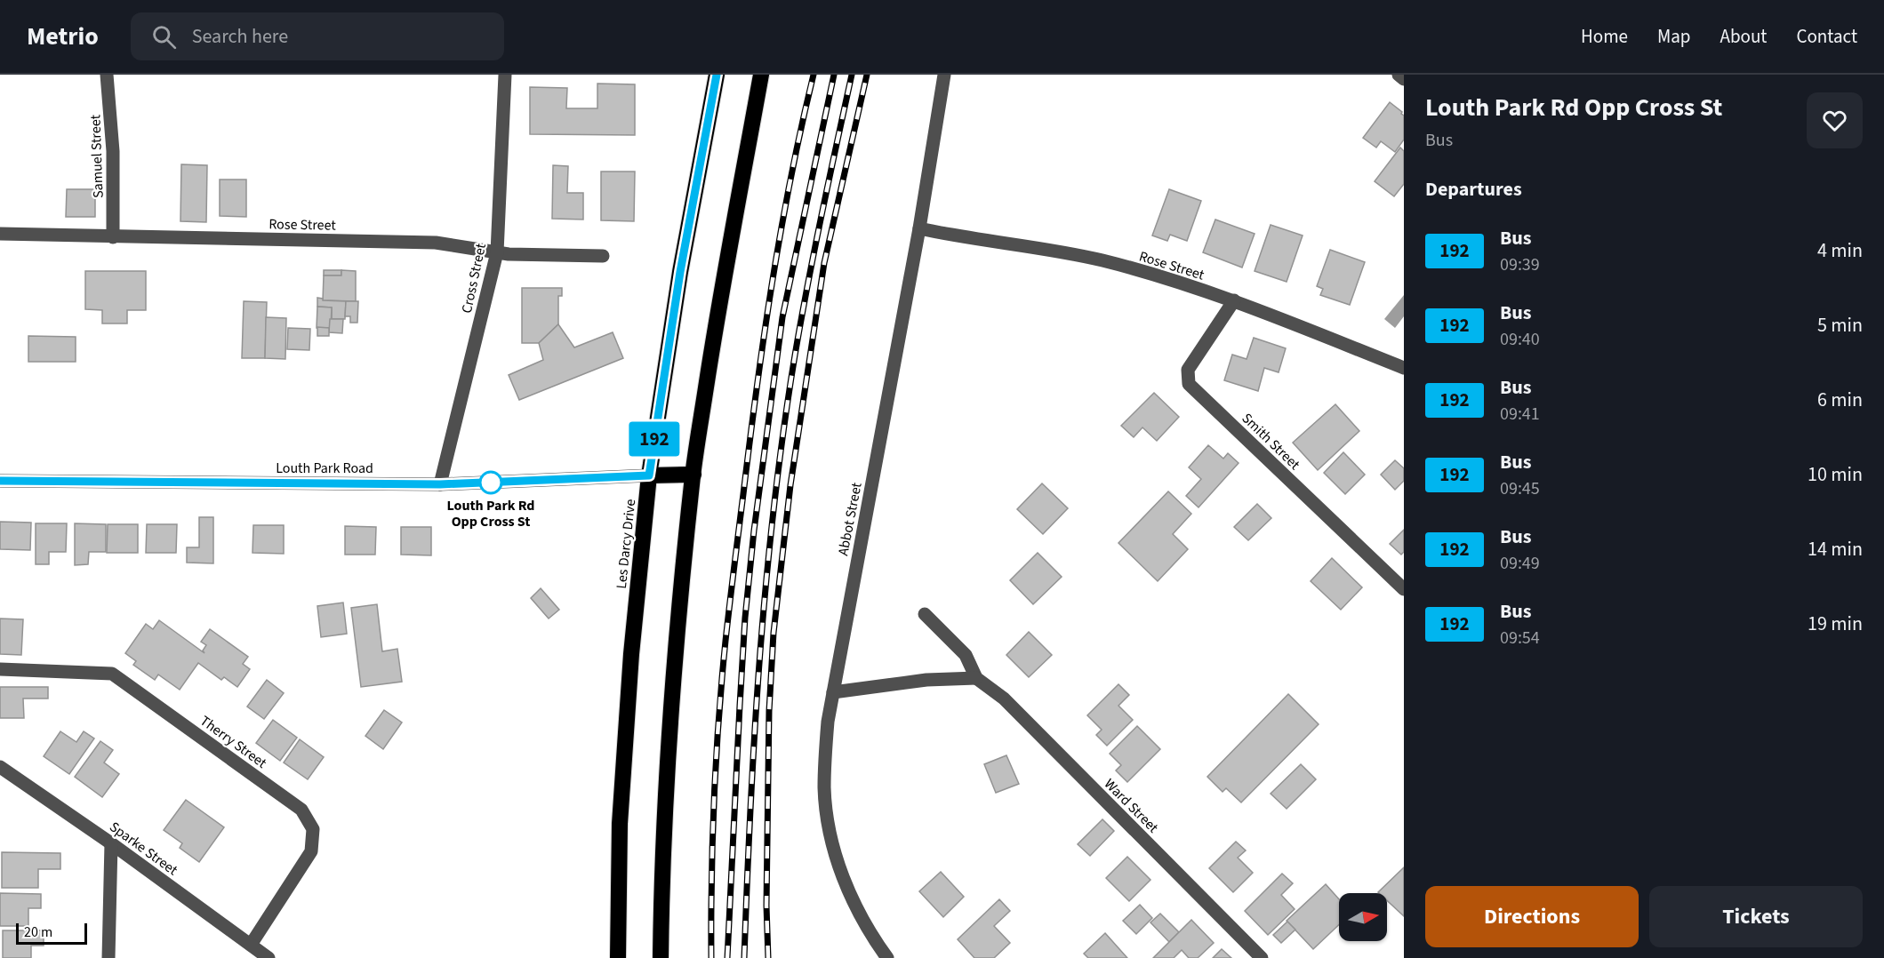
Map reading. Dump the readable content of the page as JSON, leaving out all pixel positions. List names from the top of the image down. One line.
{"streets":{"highway":["Les Darcy Drive"],"street":["Samuel Street","Rose Street","Cross Street","Smith Street","Louth Park Road","Abbot Street","Therry Street","Ward Street","Sparke Street"]},"crossings":[["Samuel Street","Rose Street"],["Rose Street","Cross Street"],["Rose Street","Smith Street"],["Rose Street","Abbot Street"],["Cross Street","Louth Park Road"],["Louth Park Road","Les Darcy Drive"],["Therry Street","Sparke Street"]],"places":["Louth Park Rd Opp Cross St"],"lines":["bus line 192"],"scale_bar":"20 m","north":"right","page":{"header":"Metrio","search":"Search here","nav":["Home","Map","About","Contact"],"on_map":"192","heading":[["Louth Park Rd Opp Cross St","Bus"],"Departures"],"list":[{"mark":"192","name":"Bus","note":"09:39","value":"4 min"},{"mark":"192","name":"Bus","note":"09:40","value":"5 min"},{"mark":"192","name":"Bus","note":"09:41","value":"6 min"},{"mark":"192","name":"Bus","note":"09:45","value":"10 min"},{"mark":"192","name":"Bus","note":"09:49","value":"14 min"},{"mark":"192","name":"Bus","note":"09:54","value":"19 min"}],"buttons":["Directions","Tickets"],"scale":"20 m"}}
